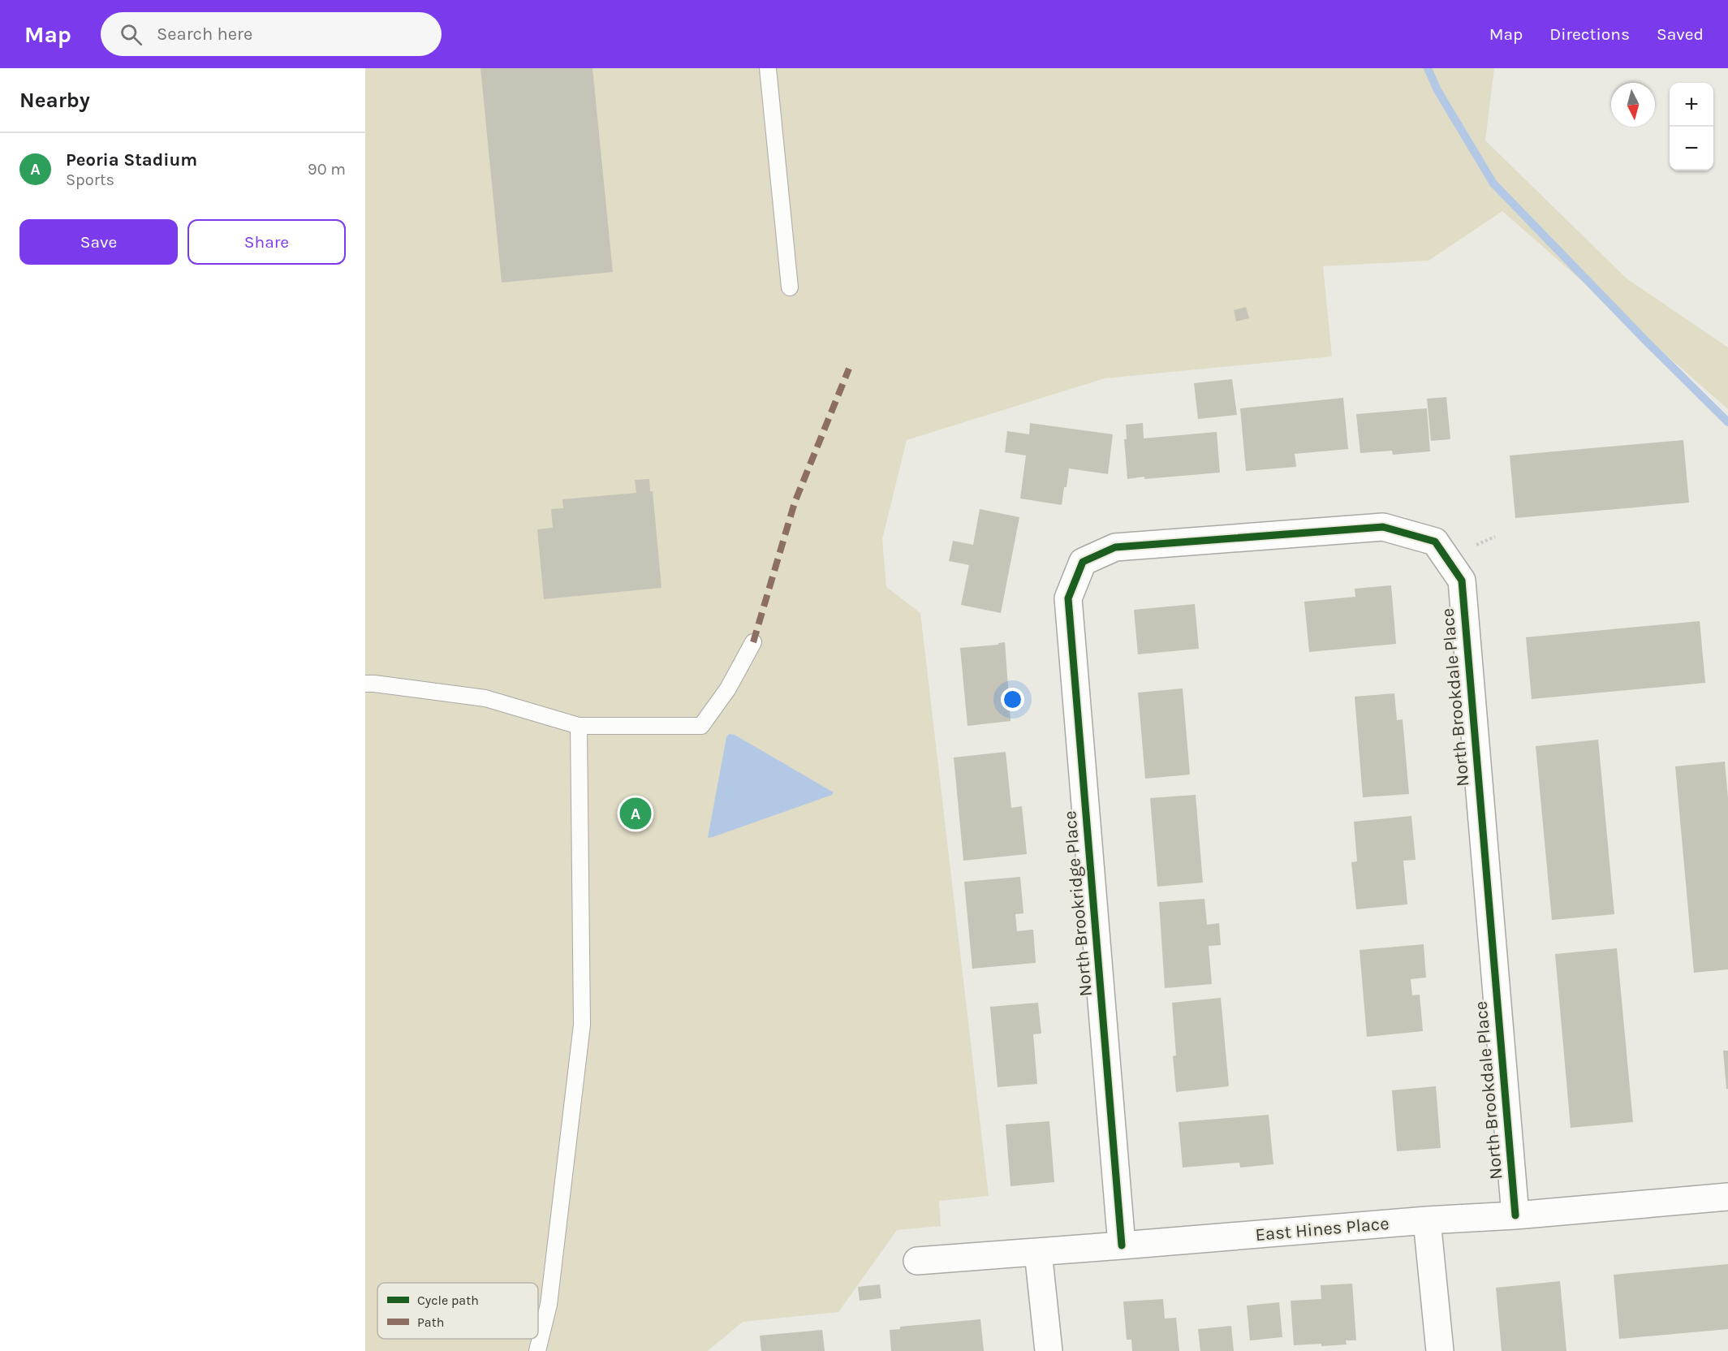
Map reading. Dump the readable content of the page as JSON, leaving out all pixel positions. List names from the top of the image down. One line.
{"streets":{"street":["North Brookdale Place","North Brookridge Place","East Hines Place"]},"crossings":[["North Brookdale Place","North Brookridge Place"],["North Brookdale Place","East Hines Place"],["North Brookridge Place","East Hines Place"]],"legend":["Cycle path","Path"],"north":"bottom","page":{"header":"Map","search":"Search here","nav":["Map","Directions","Saved"],"heading":"Nearby","map_buttons":["+","−"],"list":[{"mark":"A","name":"Peoria Stadium","note":"Sports","value":"90 m"}],"buttons":["Save","Share"],"pins":"A"}}
